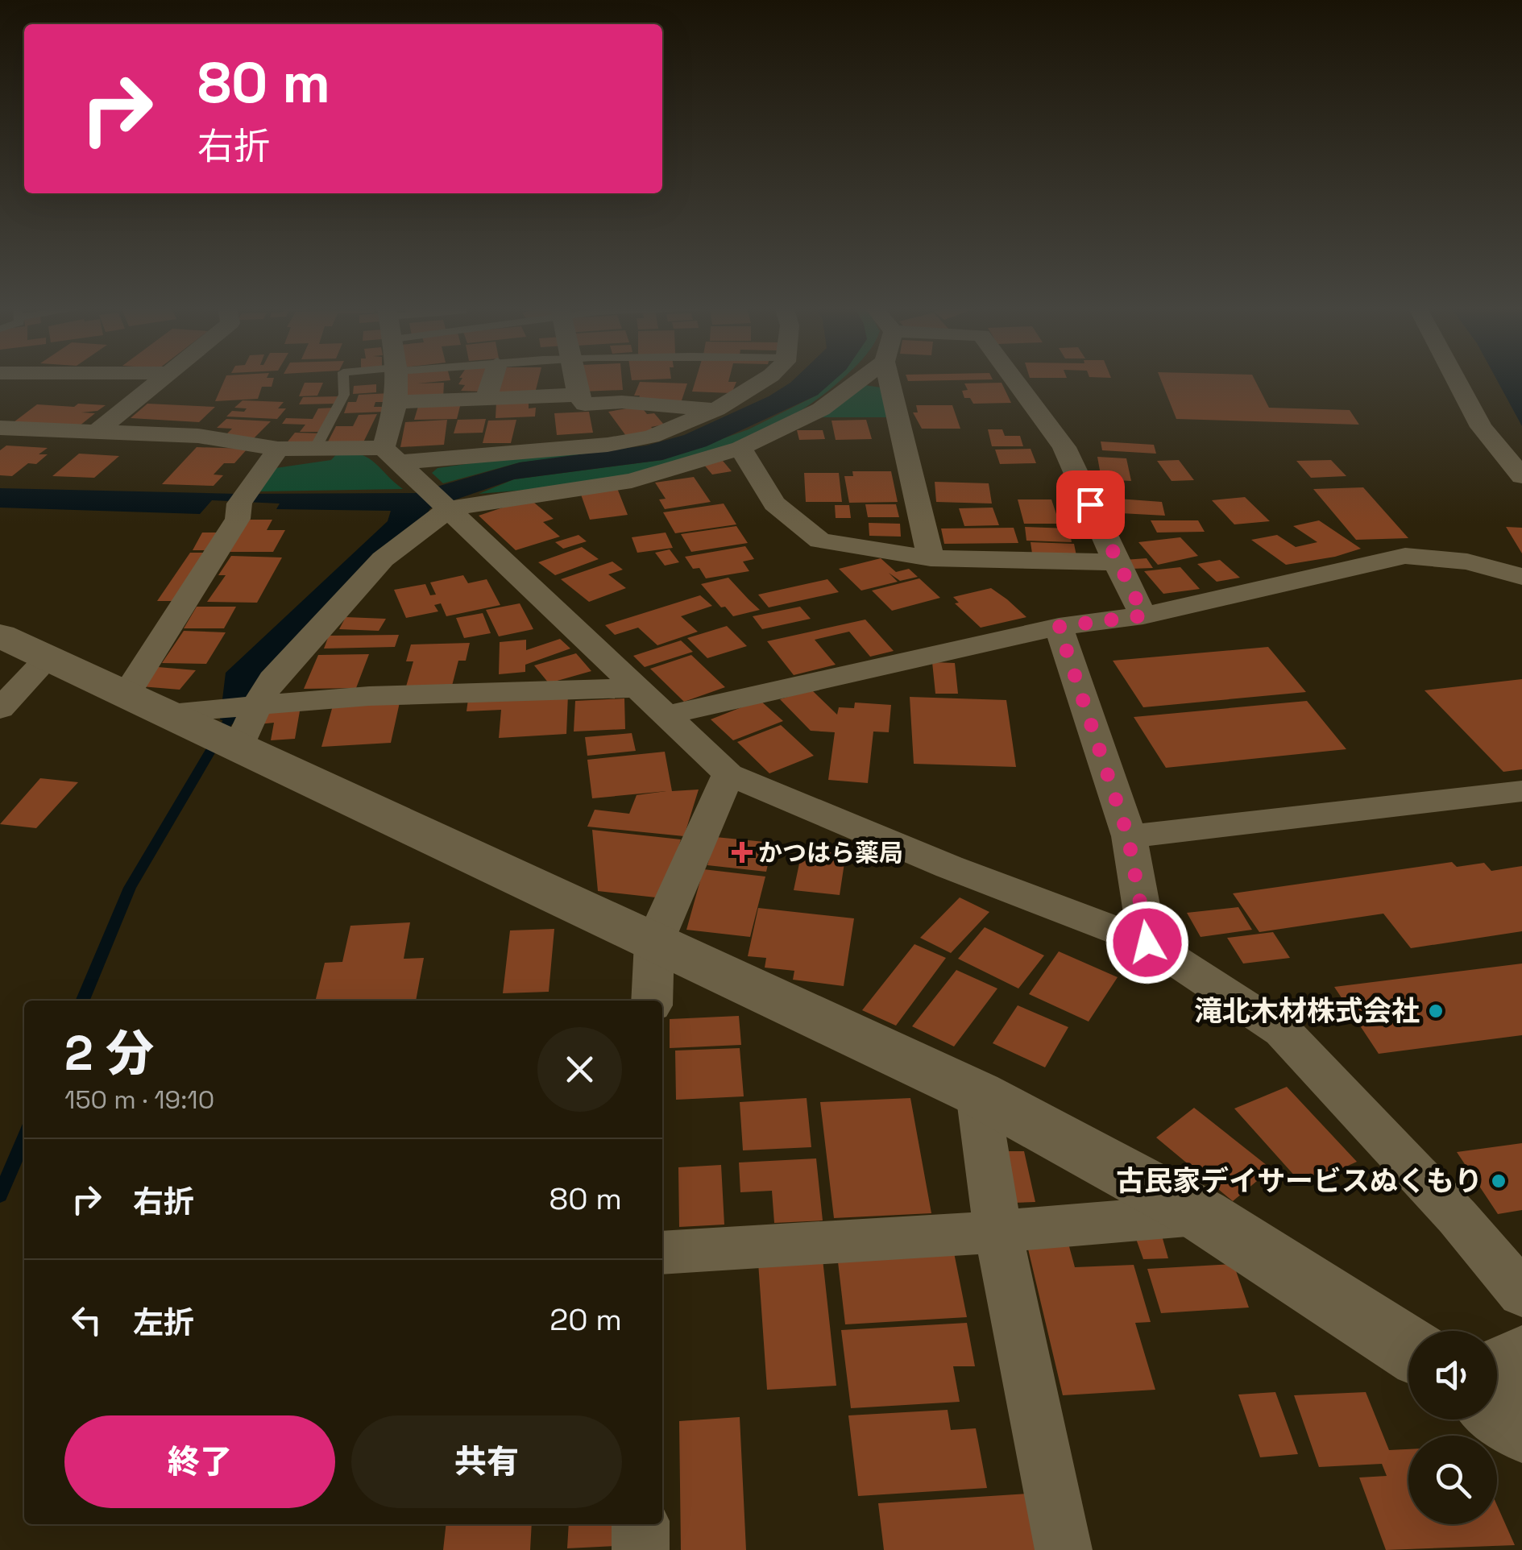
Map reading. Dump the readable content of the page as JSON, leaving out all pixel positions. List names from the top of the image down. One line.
{"places":{"health":["かつはら薬局"],"other":["滝北木材株式会社","古民家デイサービスぬくもり"]},"page":{"turn":["80 m","右折"],"heading":["2 分","150 m · 19:10"],"list":[{"name":"右折","value":"80 m"},{"name":"左折","value":"20 m"}],"buttons":["終了","共有"]}}
